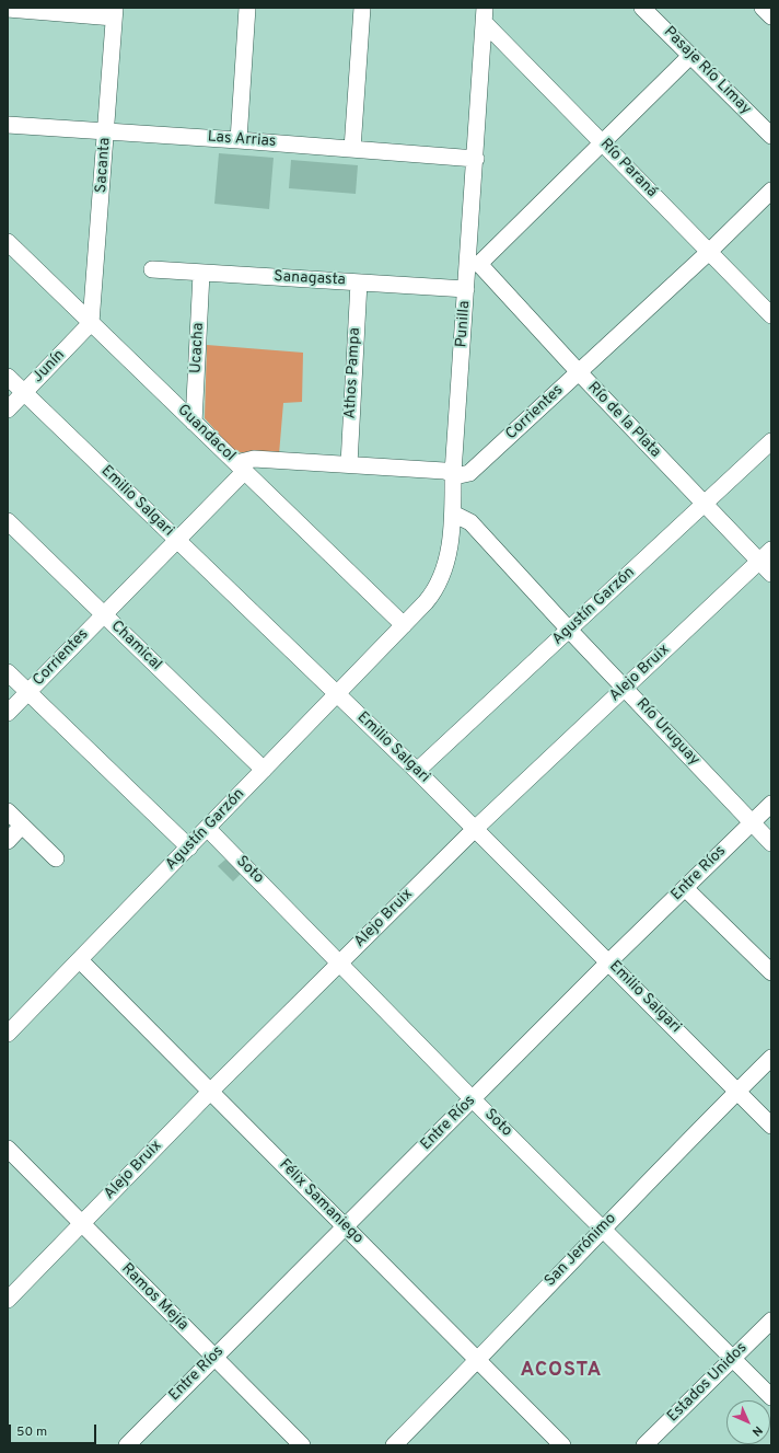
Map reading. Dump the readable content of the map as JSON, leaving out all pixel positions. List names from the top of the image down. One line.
{"streets":{"street":["Pasaje Río Limay","Las Arrias","Sacanta","Río Paraná","Sanagasta","Punilla","Ucacha","Junín","Athos Pampa","Corrientes","Río de la Plata","Guandacol","Emilio Salgari","Agustín Garzón","Chamical","Alejo Bruix","Río Uruguay","Soto","Entre Ríos","Félix Samaniego","San Jerónimo","Ramos Mejía","Estados Unidos"]},"crossings":[["Las Arrias","Sacanta"],["Las Arrias","Punilla"],["Sacanta","Junín"],["Sacanta","Guandacol"],["Río Paraná","Punilla"],["Río Paraná","Corrientes"],["Sanagasta","Punilla"],["Sanagasta","Ucacha"],["Sanagasta","Athos Pampa"],["Punilla","Corrientes"],["Punilla","Río de la Plata"],["Punilla","Guandacol"],["Punilla","Agustín Garzón"],["Punilla","Río Uruguay"],["Ucacha","Guandacol"],["Junín","Guandacol"],["Junín","Emilio Salgari"],["Athos Pampa","Corrientes"],["Corrientes","Río de la Plata"],["Corrientes","Guandacol"],["Corrientes","Emilio Salgari"],["Corrientes","Chamical"],["Río de la Plata","Agustín Garzón"],["Río de la Plata","Alejo Bruix"],["Guandacol","Agustín Garzón"],["Emilio Salgari","Agustín Garzón"],["Emilio Salgari","Alejo Bruix"],["Emilio Salgari","Entre Ríos"],["Emilio Salgari","San Jerónimo"],["Agustín Garzón","Chamical"],["Agustín Garzón","Río Uruguay"],["Agustín Garzón","Soto"],["Agustín Garzón","Félix Samaniego"],["Alejo Bruix","Río Uruguay"],["Alejo Bruix","Soto"],["Alejo Bruix","Félix Samaniego"],["Alejo Bruix","Ramos Mejía"],["Río Uruguay","Entre Ríos"],["Soto","Entre Ríos"],["Soto","San Jerónimo"],["Soto","Estados Unidos"],["Entre Ríos","Félix Samaniego"],["Entre Ríos","Ramos Mejía"],["Félix Samaniego","San Jerónimo"]],"districts":["ACOSTA"],"scale_bar":"50 m","north":"bottom right"}
